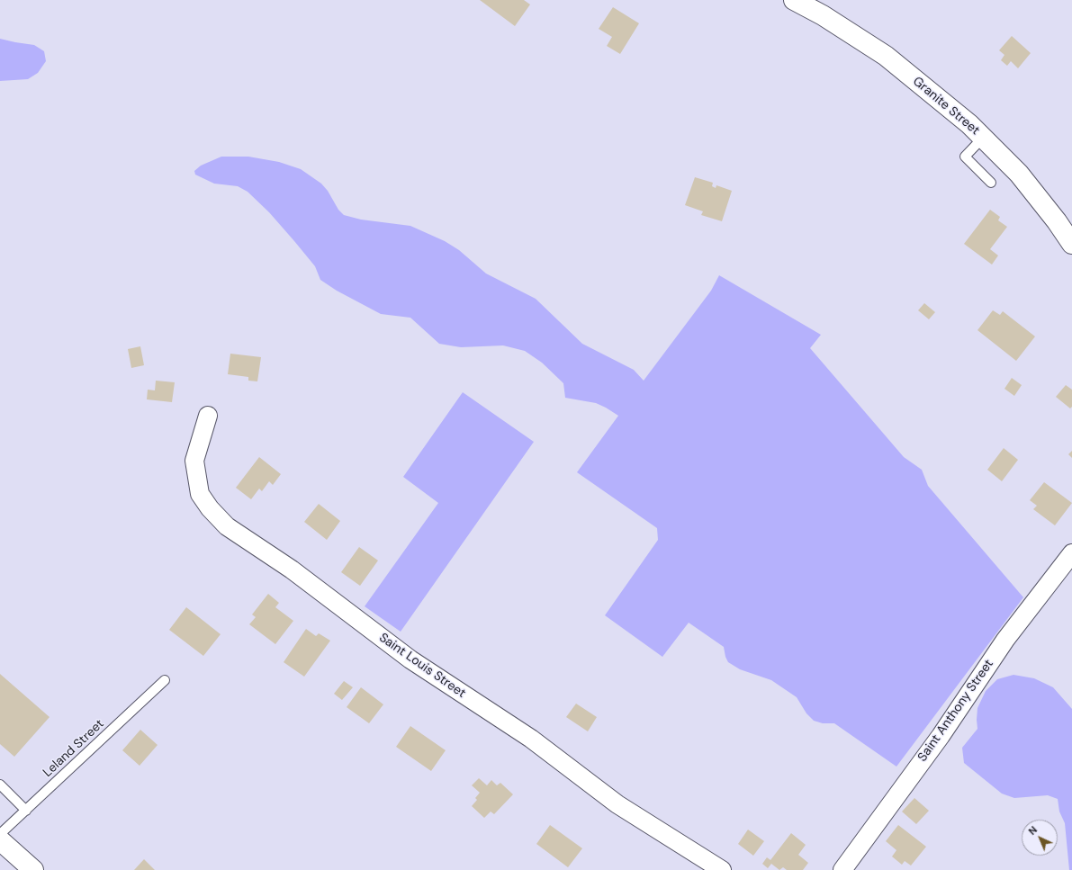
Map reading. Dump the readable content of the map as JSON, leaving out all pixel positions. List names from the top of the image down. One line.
{"streets":{"street":["Granite Street","Saint Louis Street","Saint Anthony Street"],"lane":["Leland Street"]},"north":"top left"}
